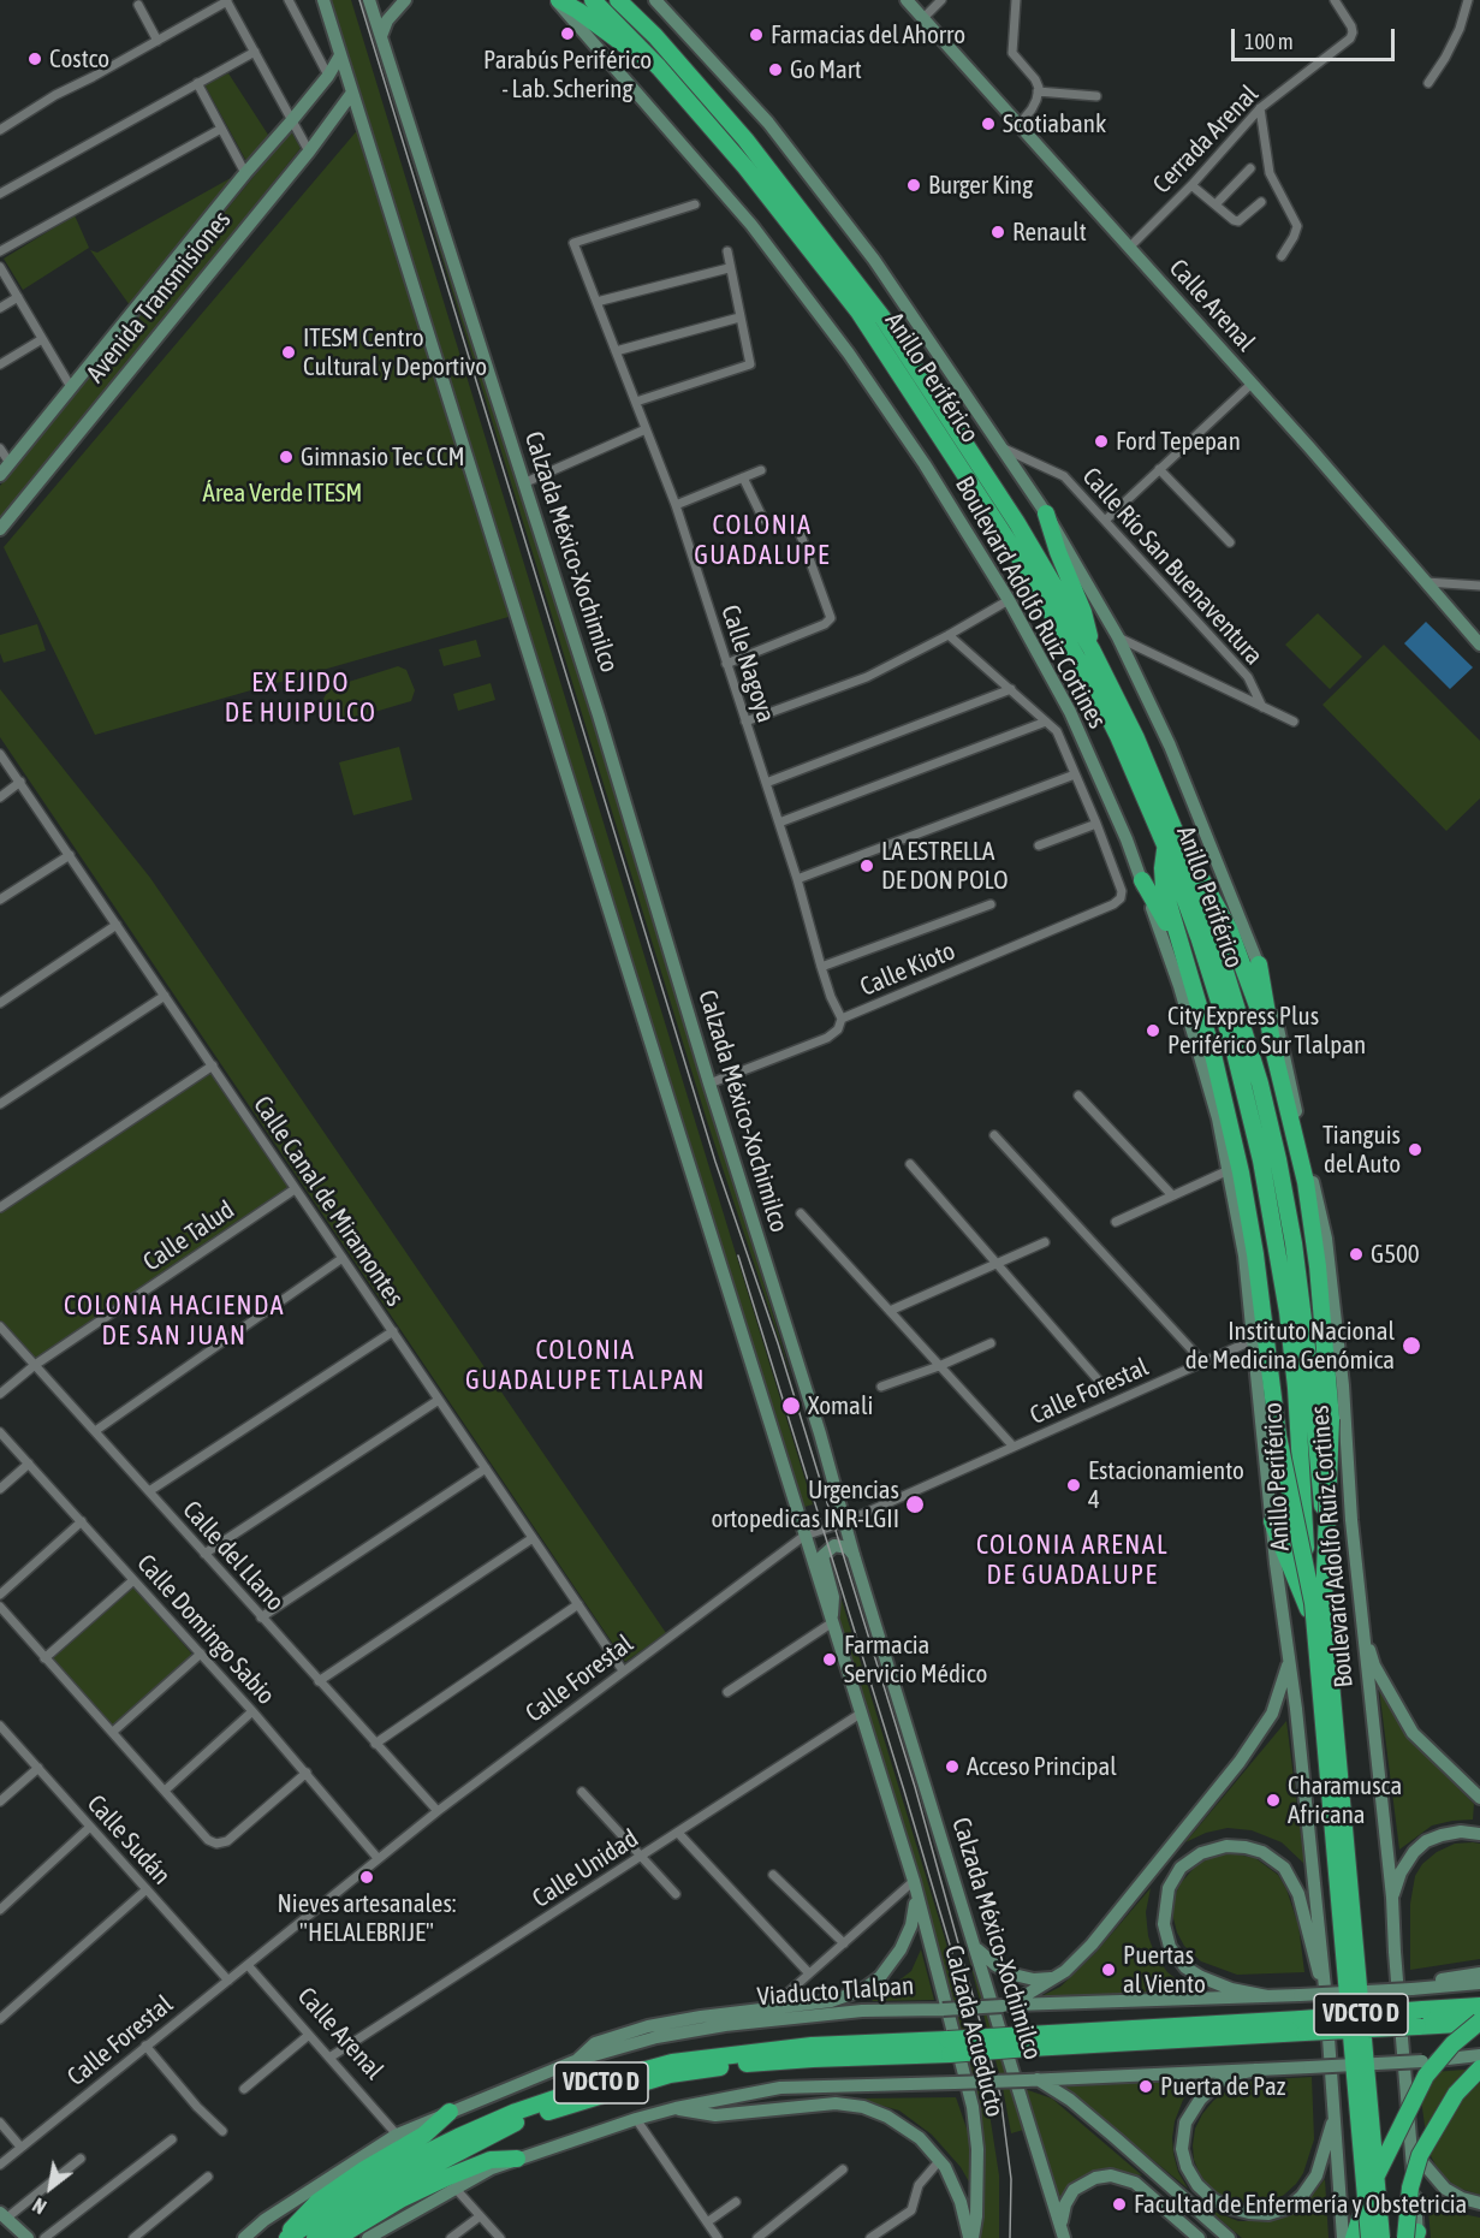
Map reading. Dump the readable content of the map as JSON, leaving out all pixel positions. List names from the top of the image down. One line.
{"streets":{"highway":["Anillo Periférico","Viaducto Tlalpan","VDCTO D"],"main road":["Avenida Transmisiones","Calle Arenal","Calzada México-Xochimilco","Boulevard Adolfo Ruiz Cortines","Calzada Acueducto"],"street":["Cerrada Arenal","Calle Río San Buenaventura","Calle Nagoya","Calle Kioto","Calle Canal de Miramontes","Calle Talud","Calle Forestal","Calle del Llano","Calle Domingo Sabio","Calle Sudán","Calle Unidad"]},"crossings":[["Cerrada Arenal","Calle Arenal"],["Calle Arenal","Calle Forestal"],["Calle Arenal","Calle Unidad"],["Calle Arenal","Viaducto Tlalpan"],["Calzada México-Xochimilco","Calle Kioto"],["Calzada México-Xochimilco","Calle Forestal"],["Calle Río San Buenaventura","Boulevard Adolfo Ruiz Cortines"],["Boulevard Adolfo Ruiz Cortines","Calle Forestal"],["Calle Nagoya","Calle Kioto"],["Calle Canal de Miramontes","Calle Talud"],["Calle Canal de Miramontes","Calle Forestal"],["Calle Talud","Calle del Llano"],["Calle Forestal","Calle del Llano"],["Calle Forestal","Calle Domingo Sabio"],["Calle Forestal","Calle Sudán"]],"districts":["COLONIA GUADALUPE","EX EJIDO DE HUIPULCO","COLONIA HACIENDA DE SAN JUAN","COLONIA GUADALUPE TLALPAN","COLONIA ARENAL DE GUADALUPE"],"parks":["Área Verde ITESM"],"places":["Parabús Periférico - Lab. Schering","Farmacias del Ahorro","Costco","Go Mart","Scotiabank","Burger King","Renault","ITESM Centro Cultural y Deportivo","Ford Tepepan","Gimnasio Tec CCM","LA ESTRELLA DE DON POLO","City Express Plus Periférico Sur Tlalpan","Tianguis del Auto","G500","Instituto Nacional de Medicina Genómica","Xomali","Estacionamiento 4","Urgencias ortopedicas INR-LGII","Farmacia Servicio Médico","Acceso Principal","Charamusca Africana","Nieves artesanales: \"HELALEBRIJE\"","Puertas al Viento","Puerta de Paz","Facultad de Enfermería y Obstetricia"],"scale_bar":"100 m","north":"bottom left"}
